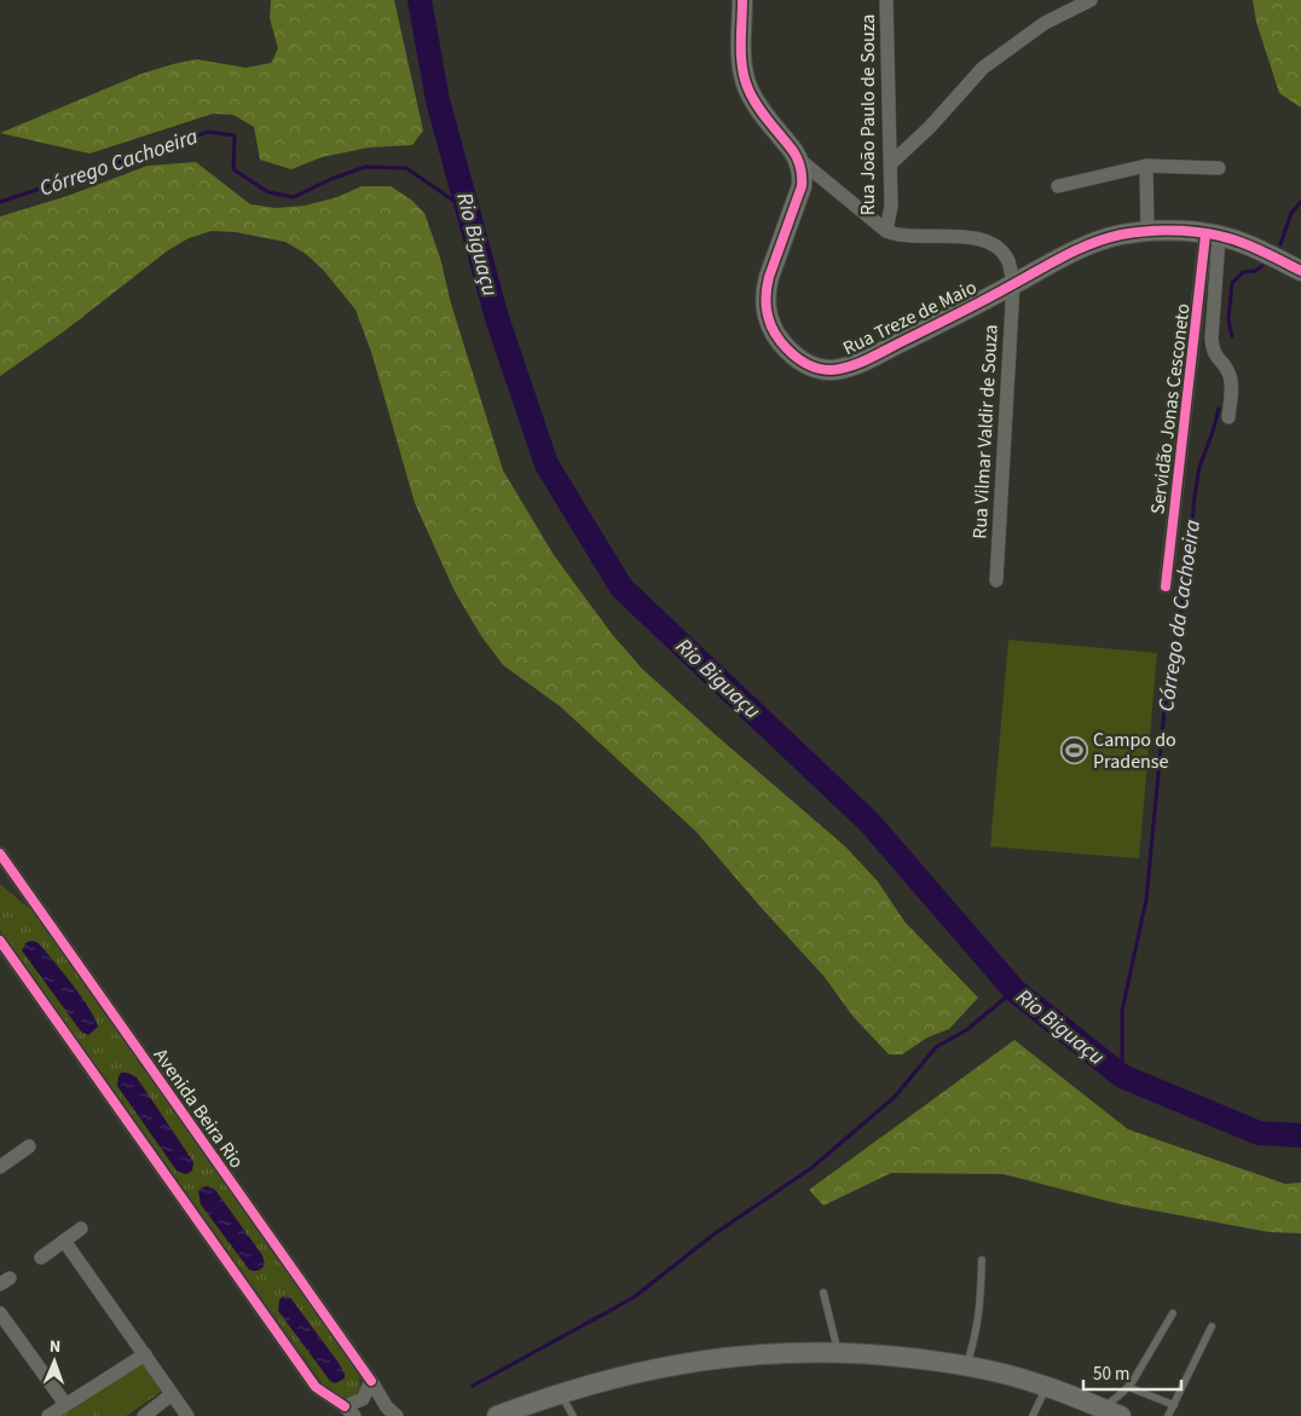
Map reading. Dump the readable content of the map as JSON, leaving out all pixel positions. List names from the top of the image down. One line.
{"streets":{"street":["Rua João Paulo de Souza","Rua Treze de Maio","Servidão Jonas Cesconeto","Rua Vilmar Valdir de Souza","Avenida Beira Rio"]},"crossings":[["Rua Treze de Maio","Servidão Jonas Cesconeto"],["Rua Treze de Maio","Rua Vilmar Valdir de Souza"]],"water":["Córrego Cachoeira","Rio Biguaçu","Córrego da Cachoeira"],"places":{"sports":["Campo do Pradense"]},"scale_bar":"50 m","north":"top"}
